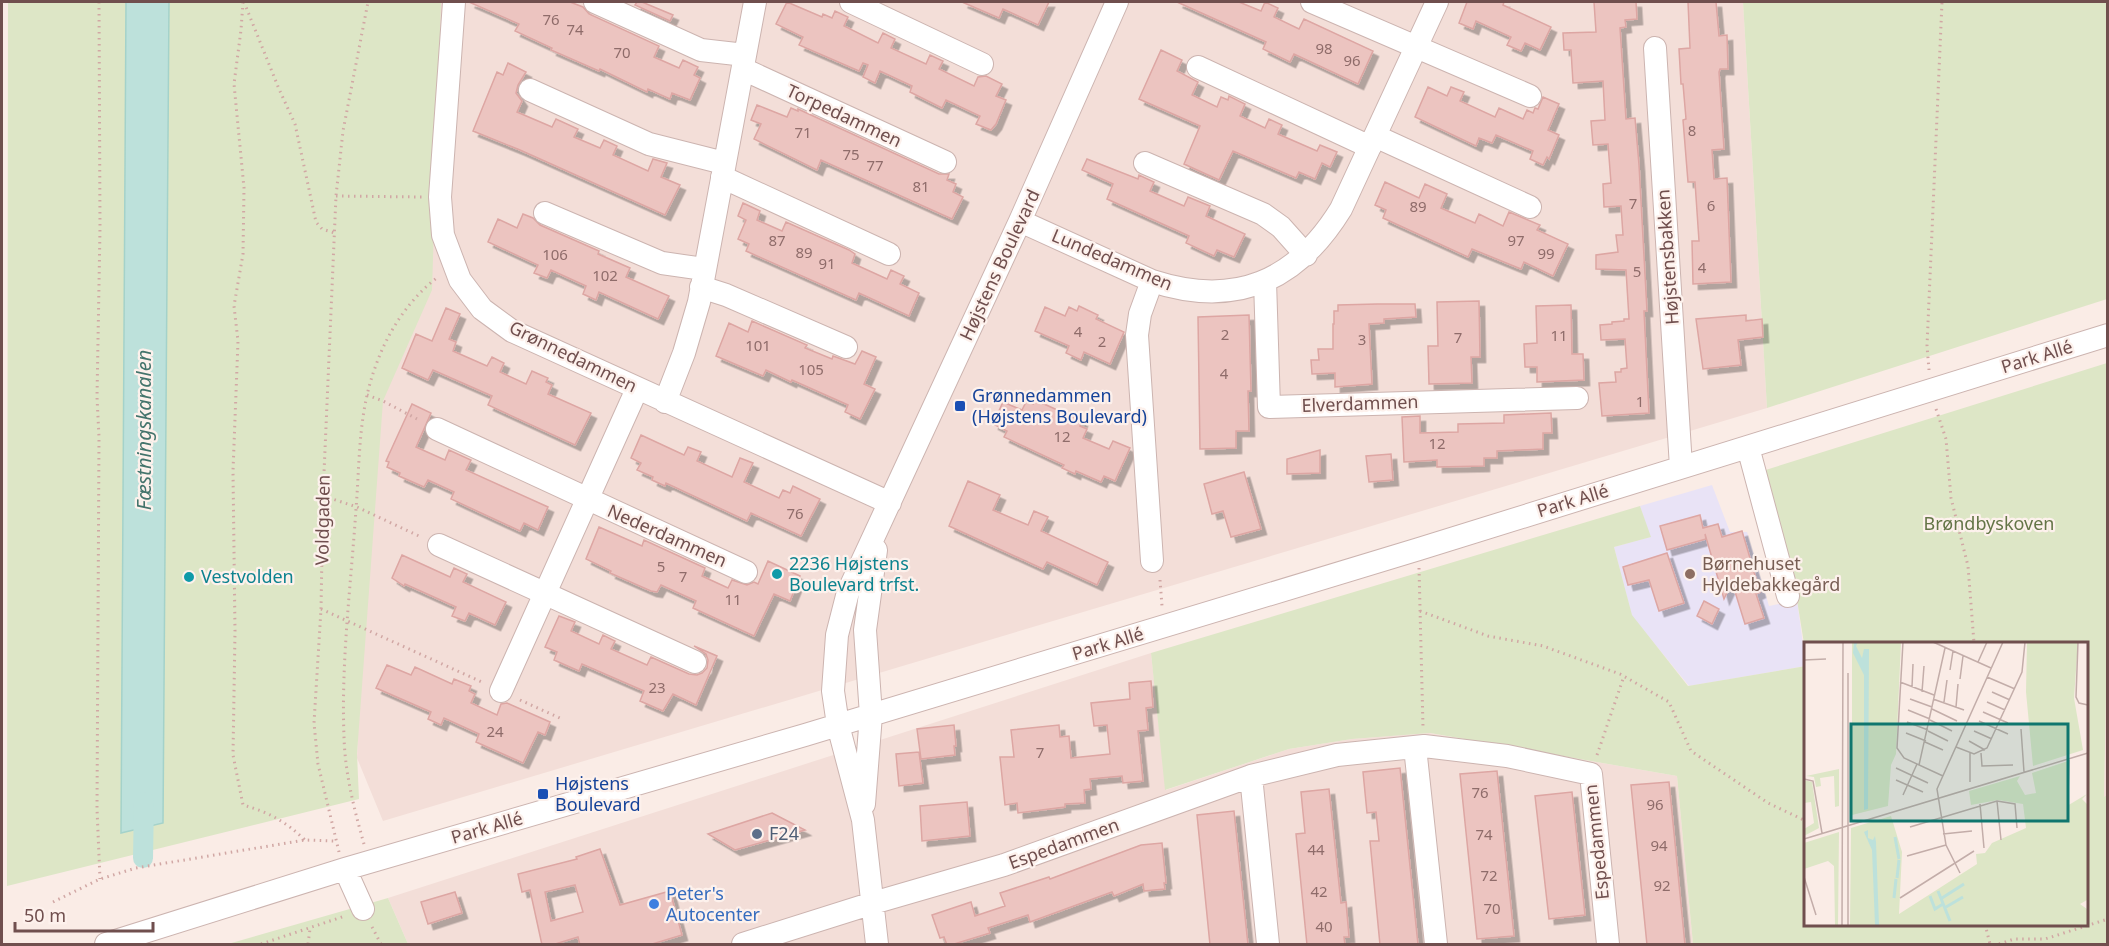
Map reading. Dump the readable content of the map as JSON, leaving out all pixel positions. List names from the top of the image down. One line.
{"streets":{"street":["Torpedammen","Højstensbakken","Lundedammen","Højstens Boulevard","Grønnedammen","Park Allé","Elverdammen","Nederdammen","Espedammen"],"path":["Voldgaden"]},"crossings":[["Højstensbakken","Park Allé"],["Lundedammen","Højstens Boulevard"],["Lundedammen","Elverdammen"],["Højstens Boulevard","Grønnedammen"],["Højstens Boulevard","Park Allé"],["Grønnedammen","Nederdammen"]],"water":["Fæstningskanalen"],"parks":["Brøndbyskoven"],"places":{"transit":["Grønnedammen (Højstens Boulevard)","Højstens Boulevard"],"other":["2236 Højstens Boulevard trfst.","Børnehuset Hyldebakkegård","Vestvolden","F24","Peter's Autocenter"]},"house_numbers":["76","74","98","70","96","8","71","75","77","81","7","6","89","87","97","89","99","106","91","4","5","102","4","2","11","7","3","2","101","105","4","1","12","12","76","5","7","11","23","24","7","76","96","74","94","44","72","92","42","70","40"],"scale_bar":"50 m"}
